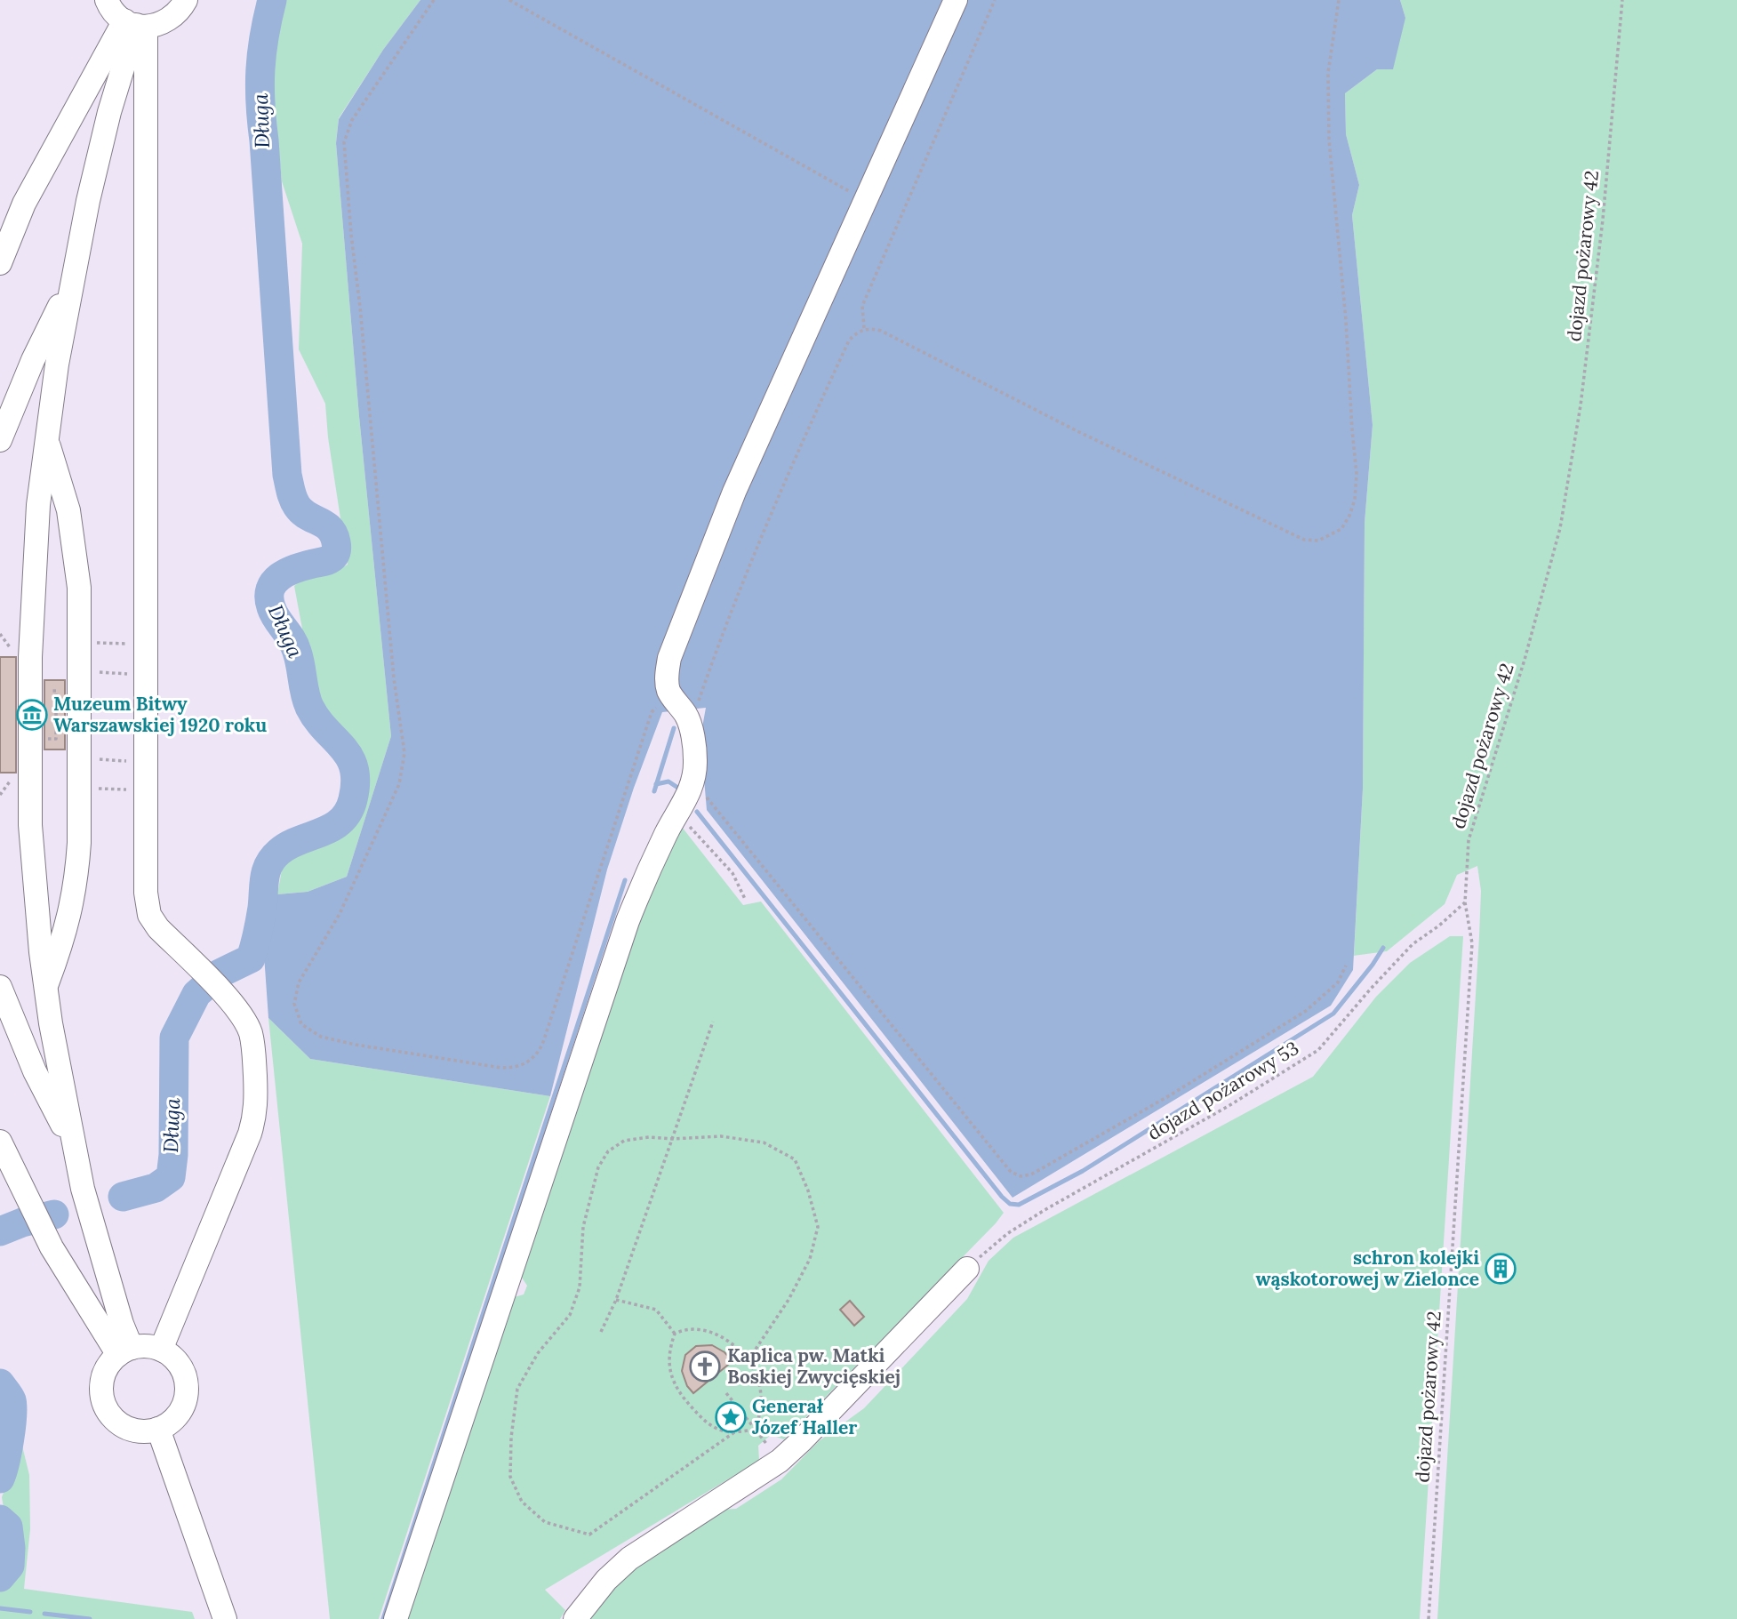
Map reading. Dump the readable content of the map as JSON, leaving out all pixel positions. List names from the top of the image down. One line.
{"streets":{"path":["dojazd pożarowy 42","dojazd pożarowy 53"]},"crossings":[["dojazd pożarowy 42","dojazd pożarowy 53"]],"water":["Długa"],"places":{"museum":["Muzeum Bitwy Warszawskiej 1920 roku"],"building":["schron kolejki wąskotorowej w Zielonce"],"church":["Kaplica pw. Matki Boskiej Zwycięskiej"],"place":["Generał Józef Haller"]}}
